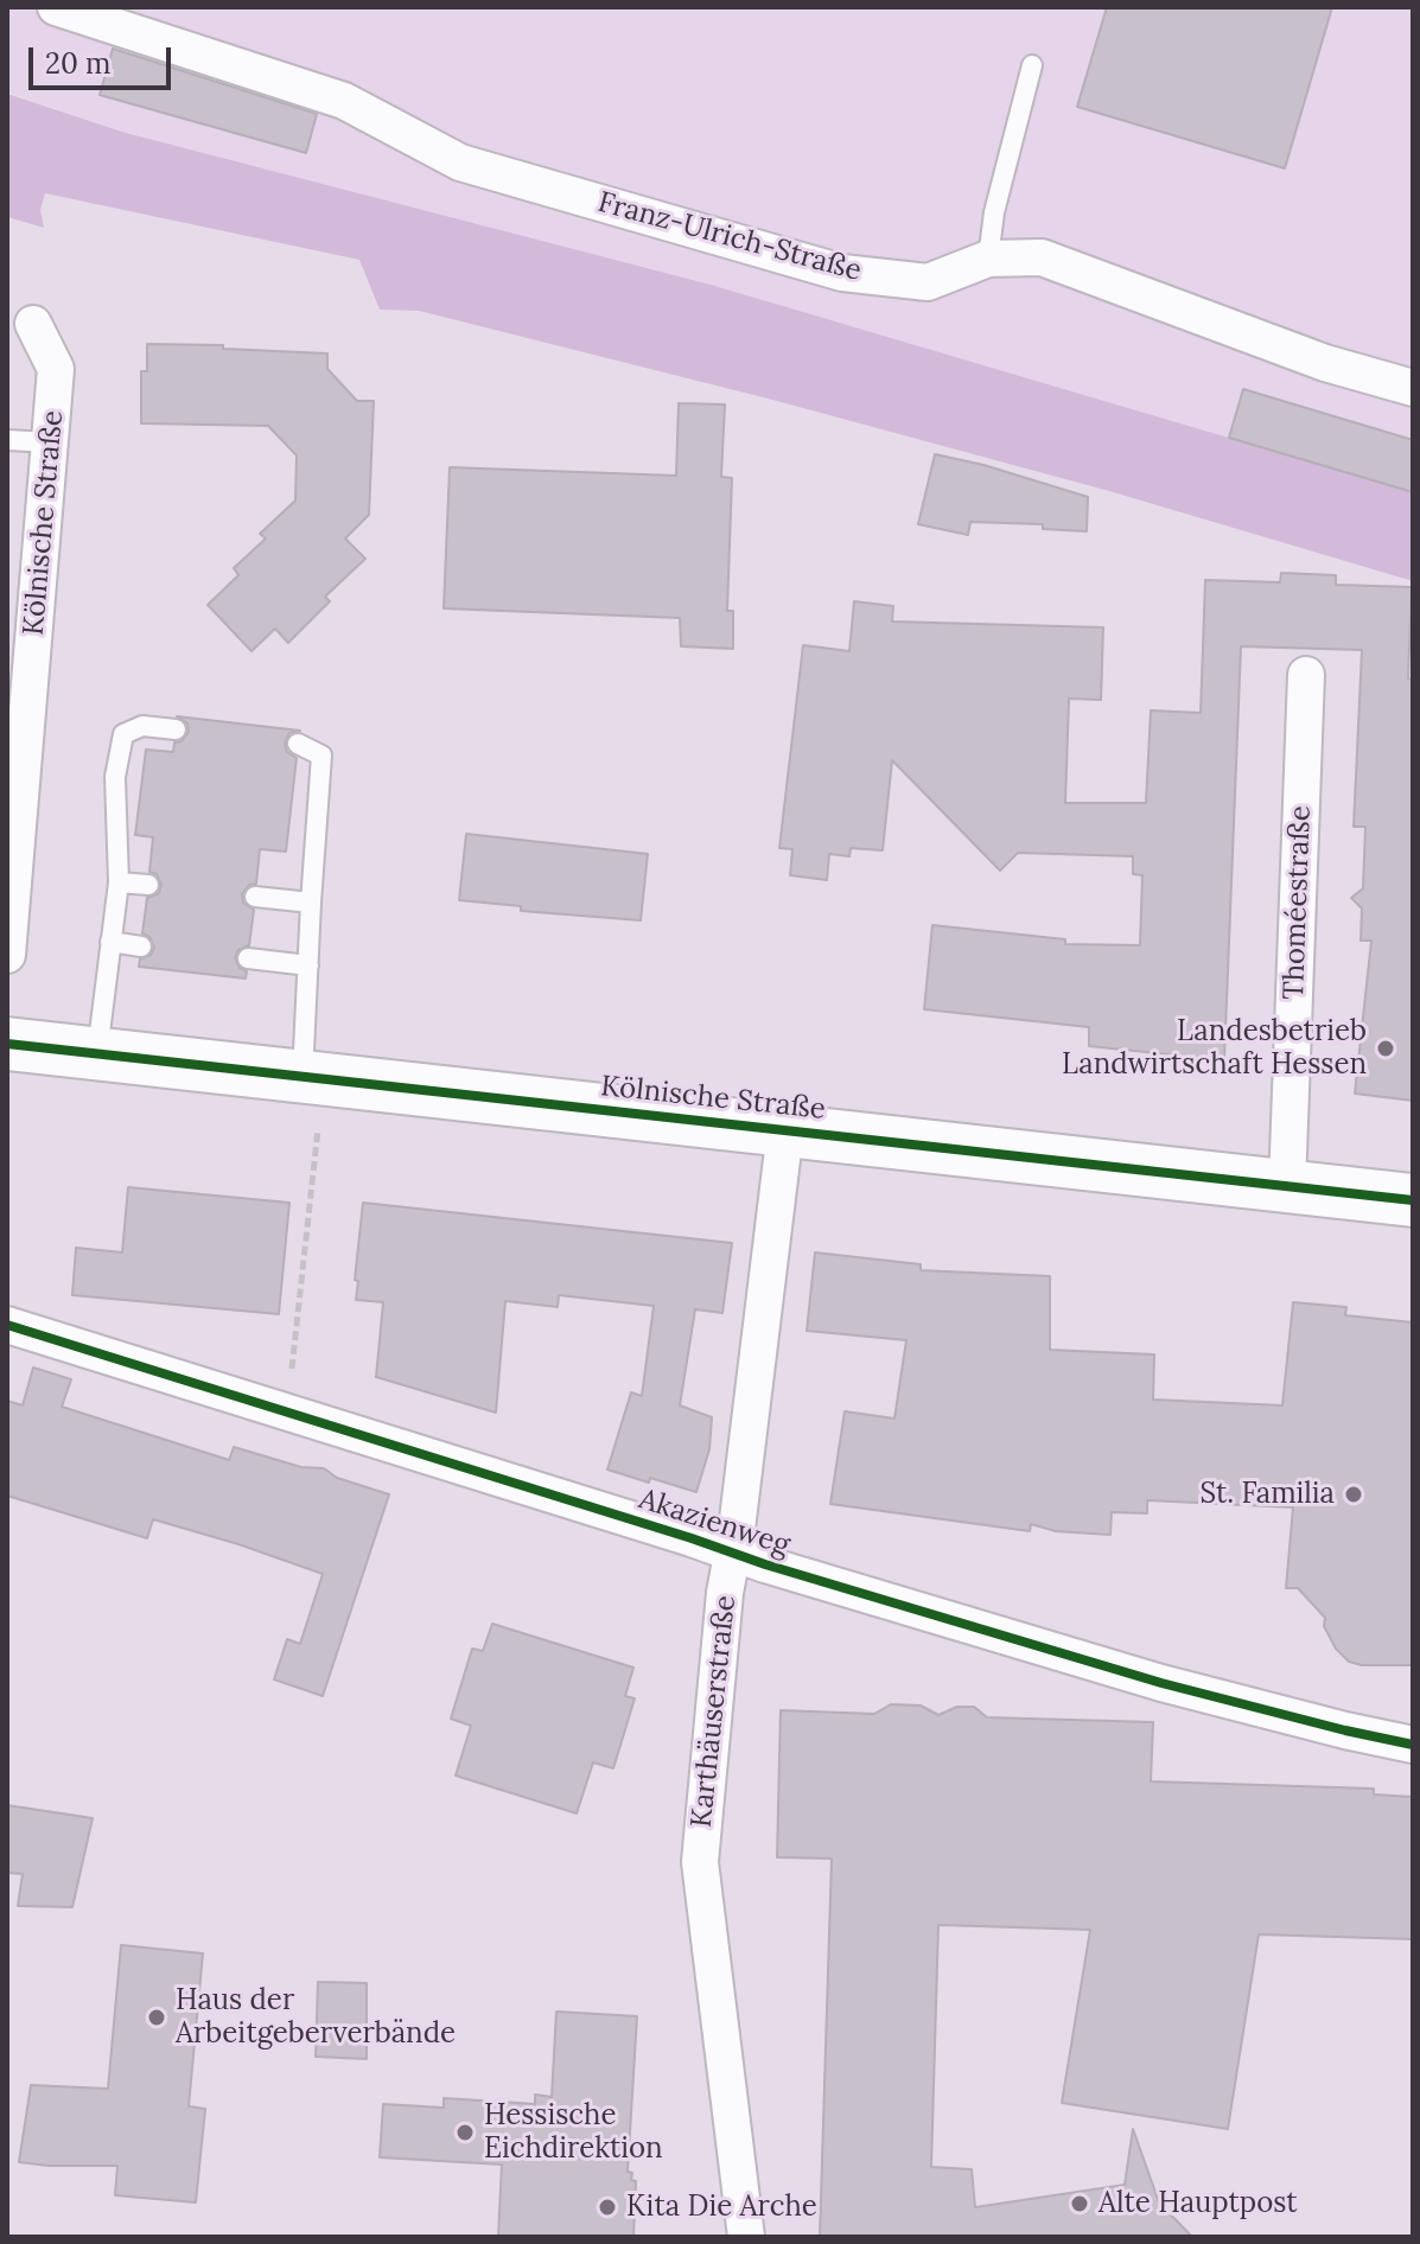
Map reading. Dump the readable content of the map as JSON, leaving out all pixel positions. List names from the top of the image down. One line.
{"streets":{"main road":["Kölnische Straße"],"street":["Franz-Ulrich-Straße","Thoméestraße","Akazienweg","Karthäuserstraße"]},"crossings":[["Kölnische Straße","Thoméestraße"],["Kölnische Straße","Karthäuserstraße"],["Akazienweg","Karthäuserstraße"]],"places":["Landesbetrieb Landwirtschaft Hessen","St. Familia","Haus der Arbeitgeberverbände","Hessische Eichdirektion","Alte Hauptpost","Kita Die Arche"],"scale_bar":"20 m"}
